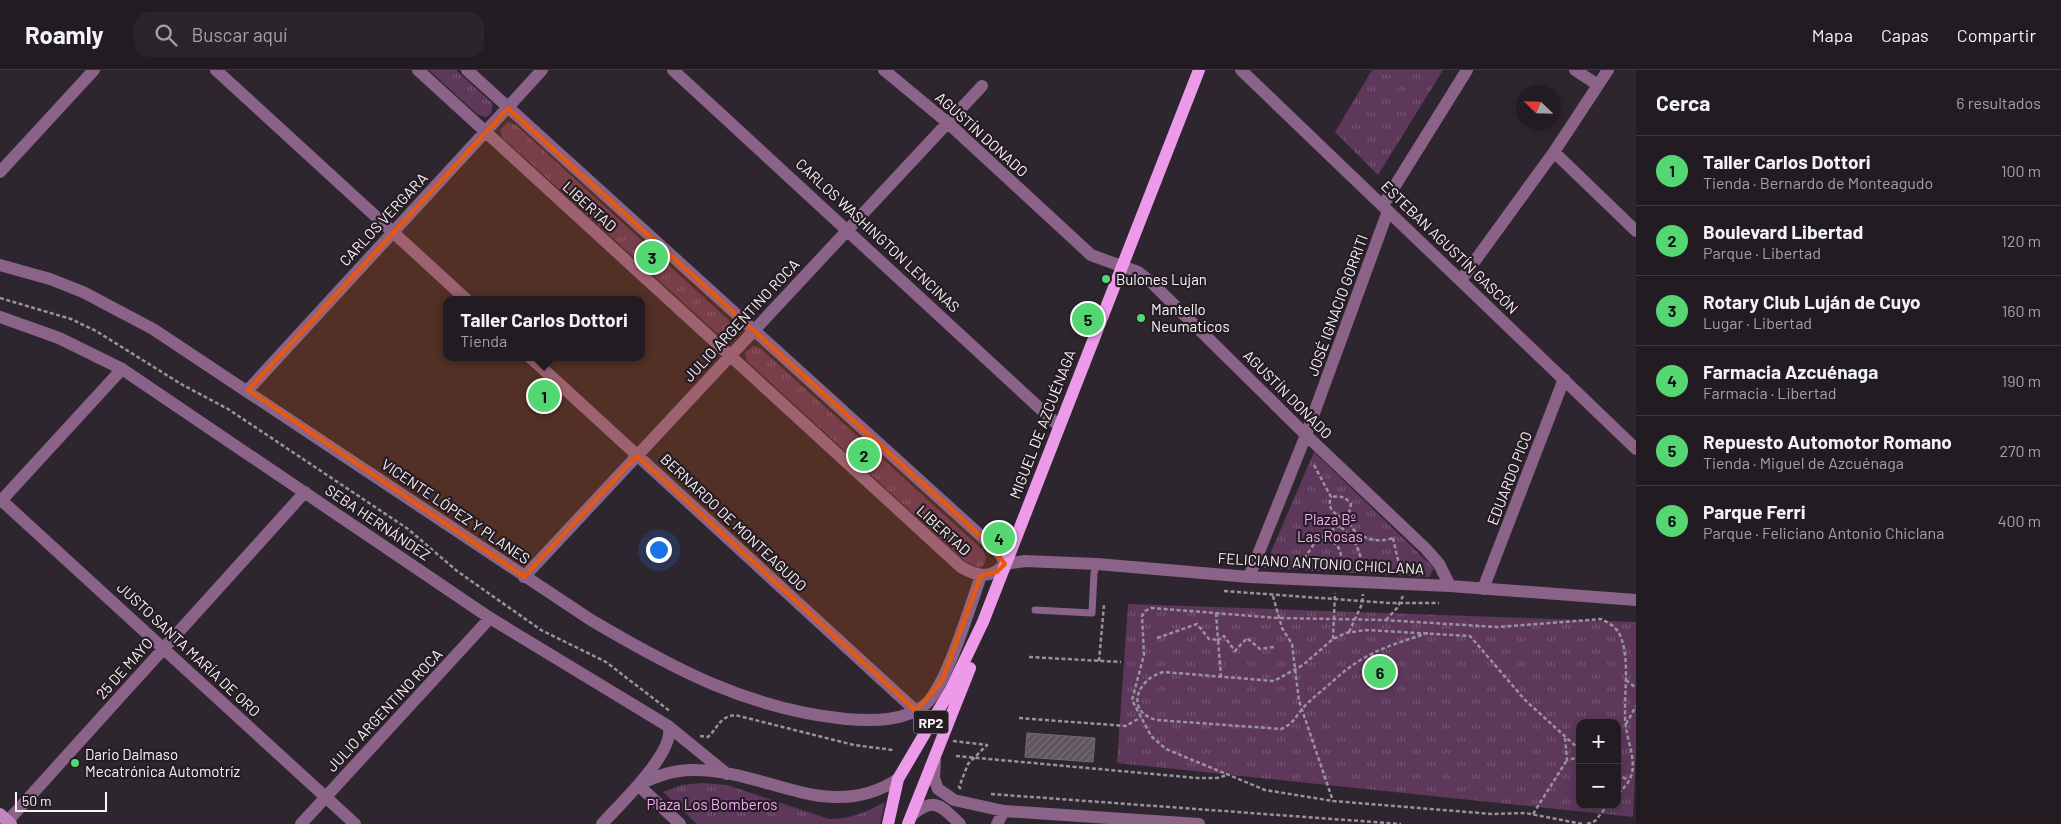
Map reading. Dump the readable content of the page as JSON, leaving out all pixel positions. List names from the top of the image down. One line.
{"streets":{"main road":["MIGUEL DE AZCUÉNAGA","RP2"],"street":["AGUSTÍN DONADO","LIBERTAD","CARLOS VERGARA","CARLOS WASHINGTON LENCINAS","ESTEBAN AGUSTÍN GASCÓN","JOSÉ IGNACIO GORRITI","JULIO ARGENTINO ROCA","EDUARDO PICO","VICENTE LÓPEZ Y PLANES","SEBA HERNÁNDEZ","BERNARDO DE MONTEAGUDO","FELICIANO ANTONIO CHICLANA","JUSTO SANTA MARÍA DE ORO","25 DE MAYO"]},"crossings":[["AGUSTÍN DONADO","JOSÉ IGNACIO GORRITI"],["AGUSTÍN DONADO","JULIO ARGENTINO ROCA"],["AGUSTÍN DONADO","MIGUEL DE AZCUÉNAGA"],["AGUSTÍN DONADO","FELICIANO ANTONIO CHICLANA"],["LIBERTAD","CARLOS VERGARA"],["LIBERTAD","JULIO ARGENTINO ROCA"],["LIBERTAD","MIGUEL DE AZCUÉNAGA"],["LIBERTAD","FELICIANO ANTONIO CHICLANA"],["CARLOS VERGARA","VICENTE LÓPEZ Y PLANES"],["CARLOS WASHINGTON LENCINAS","JULIO ARGENTINO ROCA"],["CARLOS WASHINGTON LENCINAS","MIGUEL DE AZCUÉNAGA"],["ESTEBAN AGUSTÍN GASCÓN","JOSÉ IGNACIO GORRITI"],["ESTEBAN AGUSTÍN GASCÓN","EDUARDO PICO"],["JOSÉ IGNACIO GORRITI","FELICIANO ANTONIO CHICLANA"],["JULIO ARGENTINO ROCA","VICENTE LÓPEZ Y PLANES"],["JULIO ARGENTINO ROCA","SEBA HERNÁNDEZ"],["JULIO ARGENTINO ROCA","BERNARDO DE MONTEAGUDO"],["JULIO ARGENTINO ROCA","JUSTO SANTA MARÍA DE ORO"],["MIGUEL DE AZCUÉNAGA","SEBA HERNÁNDEZ"],["MIGUEL DE AZCUÉNAGA","FELICIANO ANTONIO CHICLANA"],["EDUARDO PICO","FELICIANO ANTONIO CHICLANA"],["VICENTE LÓPEZ Y PLANES","BERNARDO DE MONTEAGUDO"],["SEBA HERNÁNDEZ","25 DE MAYO"],["JUSTO SANTA MARÍA DE ORO","25 DE MAYO"]],"parks":["Plaza Bº Las Rosas","Plaza Los Bomberos"],"places":["Bulones Lujan","Mantello Neumaticos","Dario Dalmaso Mecatrónica Automotríz"],"scale_bar":"50 m","north":"top left","page":{"header":"Roamly","search":"Buscar aquí","nav":["Mapa","Capas","Compartir"],"heading":["Cerca","6 resultados"],"list":[{"mark":"1","name":"Taller Carlos Dottori","note":"Tienda · Bernardo de Monteagudo","value":"100 m"},{"mark":"2","name":"Boulevard Libertad","note":"Parque · Libertad","value":"120 m"},{"mark":"3","name":"Rotary Club Luján de Cuyo","note":"Lugar · Libertad","value":"160 m"},{"mark":"4","name":"Farmacia Azcuénaga","note":"Farmacia · Libertad","value":"190 m"},{"mark":"5","name":"Repuesto Automotor Romano","note":"Tienda · Miguel de Azcuénaga","value":"270 m"},{"mark":"6","name":"Parque Ferri","note":"Parque · Feliciano Antonio Chiclana","value":"400 m"}],"pins":["3","5","1","2","4","6"],"popup":["Taller Carlos Dottori","Tienda"],"map_buttons":["+","−"],"scale":"50 m"}}
